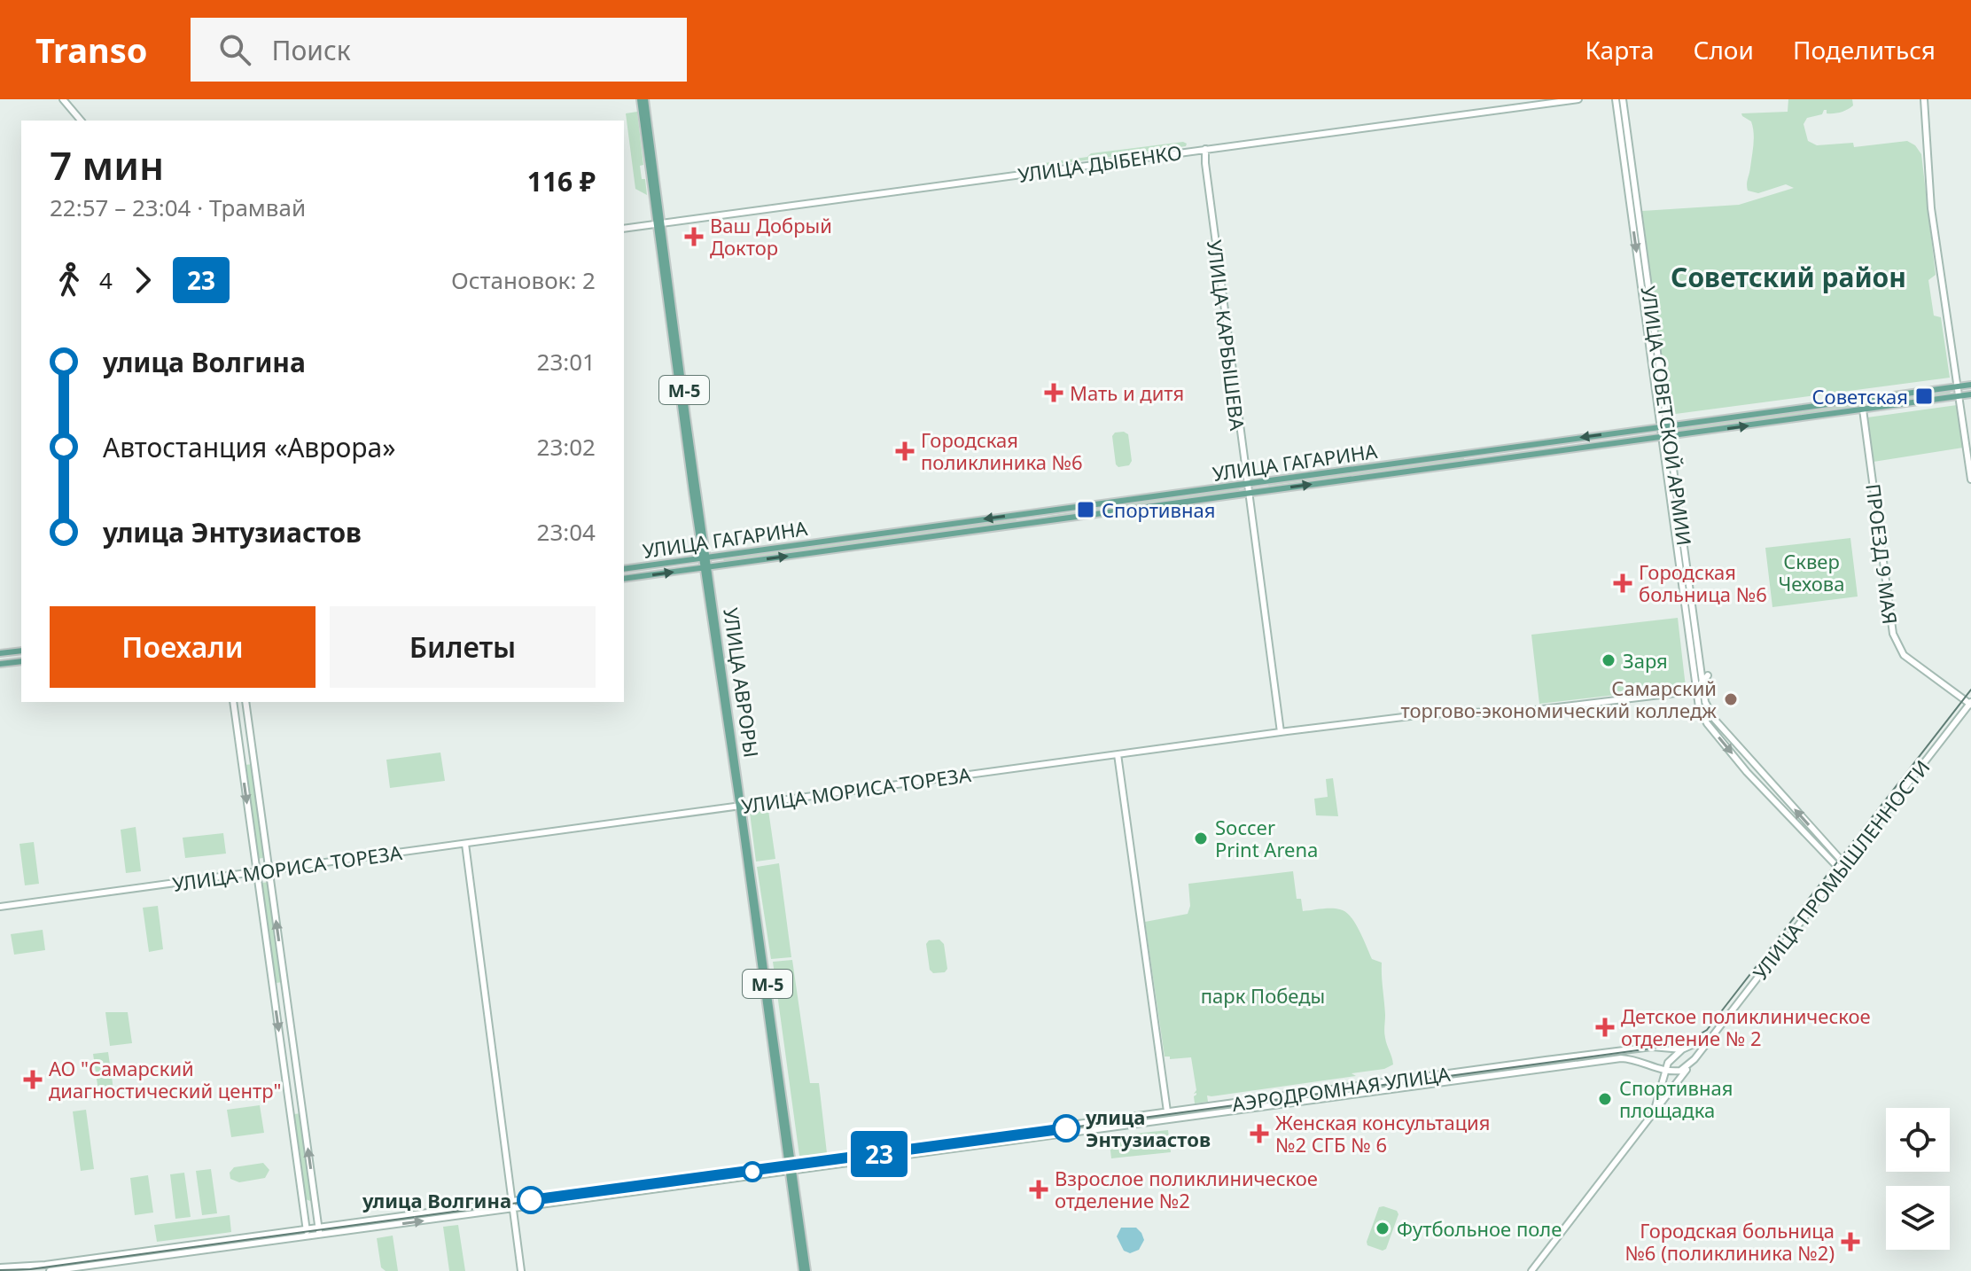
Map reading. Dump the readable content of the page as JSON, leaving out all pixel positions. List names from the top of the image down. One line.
{"streets":{"main road":["УЛИЦА ДЫБЕНКО","УЛИЦА КАРБЫШЕВА","М-5","УЛИЦА СОВЕТСКОЙ АРМИИ","УЛИЦА ГАГАРИНА","ПРОЕЗД 9 МАЯ","УЛИЦА АВРОРЫ","УЛИЦА МОРИСА ТОРЕЗА","УЛИЦА ПРОМЫШЛЕННОСТИ","АЭРОДРОМНАЯ УЛИЦА"]},"crossings":[["УЛИЦА ДЫБЕНКО","УЛИЦА КАРБЫШЕВА"],["УЛИЦА ДЫБЕНКО","УЛИЦА АВРОРЫ"],["УЛИЦА КАРБЫШЕВА","УЛИЦА ГАГАРИНА"],["УЛИЦА КАРБЫШЕВА","УЛИЦА МОРИСА ТОРЕЗА"],["УЛИЦА СОВЕТСКОЙ АРМИИ","УЛИЦА ГАГАРИНА"],["УЛИЦА СОВЕТСКОЙ АРМИИ","УЛИЦА МОРИСА ТОРЕЗА"],["УЛИЦА СОВЕТСКОЙ АРМИИ","УЛИЦА ПРОМЫШЛЕННОСТИ"],["УЛИЦА ГАГАРИНА","ПРОЕЗД 9 МАЯ"],["УЛИЦА ГАГАРИНА","УЛИЦА АВРОРЫ"],["ПРОЕЗД 9 МАЯ","УЛИЦА ПРОМЫШЛЕННОСТИ"],["УЛИЦА АВРОРЫ","УЛИЦА МОРИСА ТОРЕЗА"],["УЛИЦА АВРОРЫ","АЭРОДРОМНАЯ УЛИЦА"],["УЛИЦА ПРОМЫШЛЕННОСТИ","АЭРОДРОМНАЯ УЛИЦА"]],"districts":["Советский район"],"parks":["Сквер Чехова","парк Победы"],"places":{"health":["Ваш Добрый Доктор","Мать и дитя","Городская поликлиника №6","Городская больница №6","Детское поликлиническое отделение № 2","АО \"Самарский диагностический центр\"","Женская консультация №2 СГБ № 6","Взрослое поликлиническое отделение №2","Городская больница №6 (поликлиника №2)"],"transit":["Советская","Спортивная"],"other":["Заря","Самарский торгово-экономический колледж","Soccer Print Arena","Спортивная площадка","улица Энтузиастов","улица Волгина","Футбольное поле"]},"lines":["tram line 23"],"page":{"header":"Transo","search":"Поиск","nav":["Карта","Слои","Поделиться"],"on_map":"23","heading":["7 мин","22:57 – 23:04 · Трамвай","116 ₽"],"legs":["4","23","Остановок: 2"],"list":[{"name":"улица Волгина","value":"23:01"},{"name":"Автостанция «Аврора»","value":"23:02"},{"name":"улица Энтузиастов","value":"23:04"}],"buttons":["Поехали","Билеты"]}}
